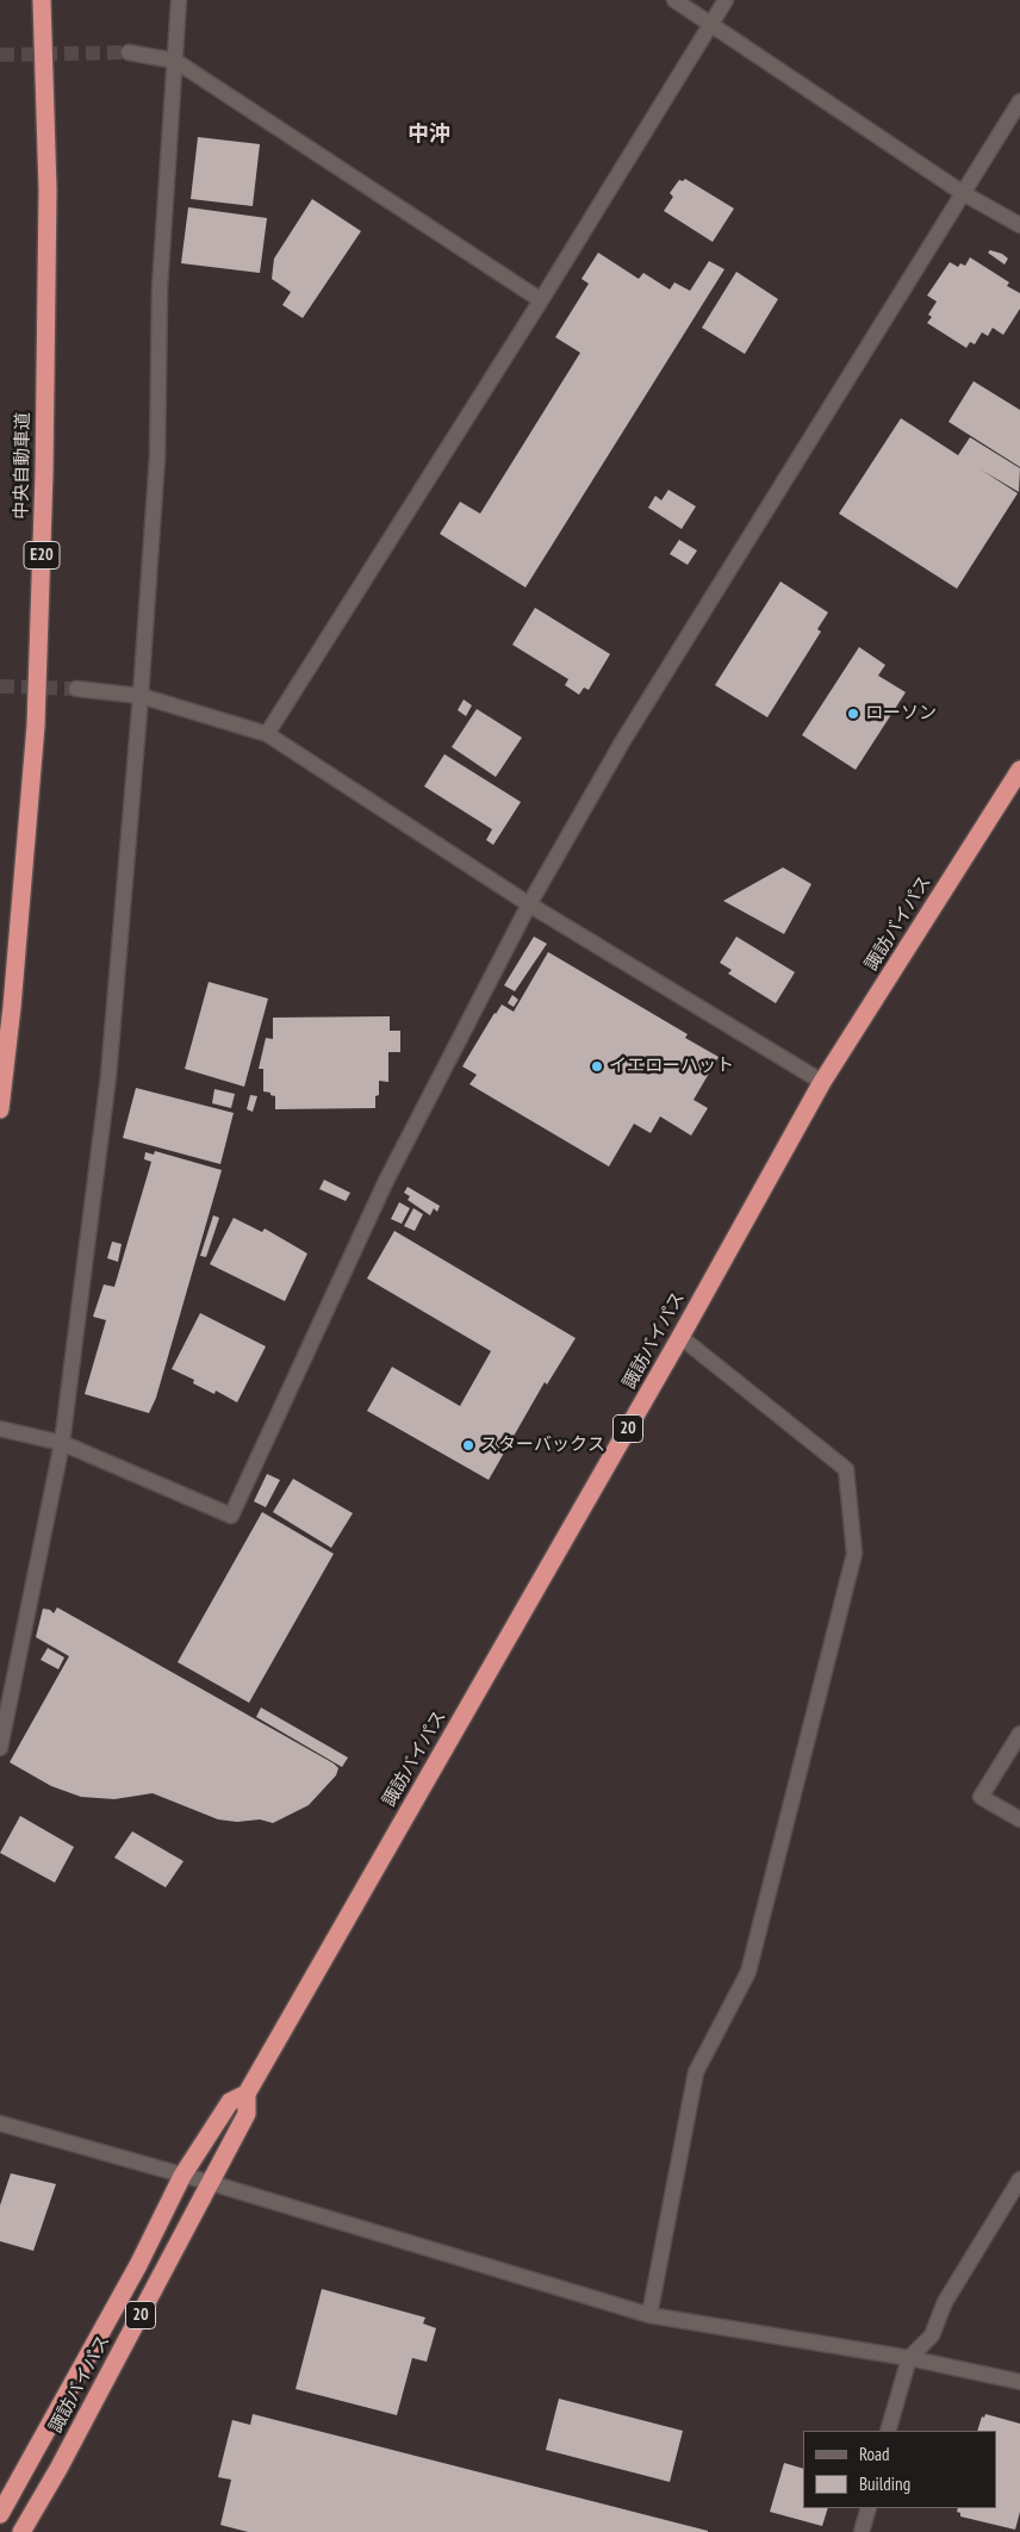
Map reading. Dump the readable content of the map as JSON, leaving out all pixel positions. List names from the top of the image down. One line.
{"streets":{"highway":["中央自動車道","E20","諏訪バイパス","20"]},"districts":["中沖"],"places":["ローソン","イエローハット","スターバックス"],"legend":["Road","Building"]}
